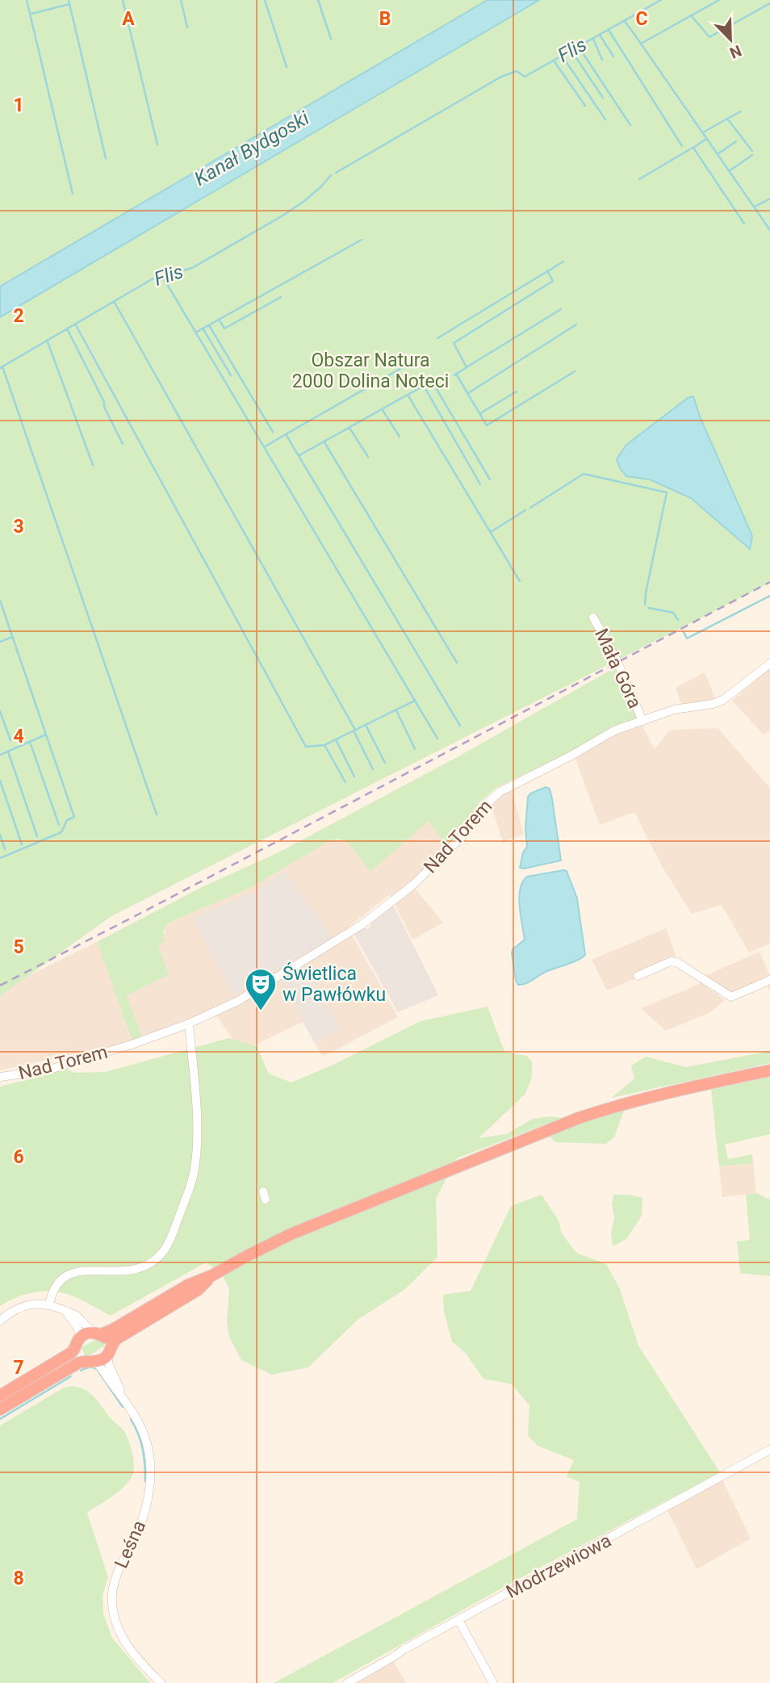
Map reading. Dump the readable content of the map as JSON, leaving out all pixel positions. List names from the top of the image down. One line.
{"streets":{"street":["Mała Góra","Nad Torem","Leśna","Modrzewiowa"]},"crossings":[["Mała Góra","Nad Torem"]],"water":["Flis","Kanał Bydgoski"],"parks":["Obszar Natura 2000 Dolina Noteci"],"places":{"theatre":["Świetlica w Pawłówku"]},"north":"bottom right","grid":{"columns":["A","B","C"],"rows":["1","2","3","4","5","6","7","8"]}}
